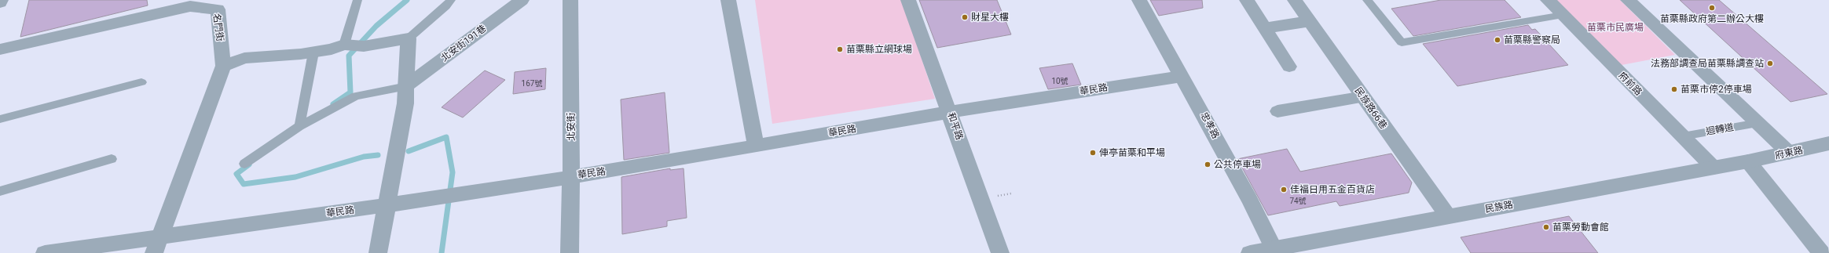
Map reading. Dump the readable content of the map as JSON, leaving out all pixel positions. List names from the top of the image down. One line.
{"streets":{"street":["名門街","北安街191巷","府前路","華民路","民族路66巷","忠孝路","和平路","北安街","府東路","民族路"],"lane":["迴轉道"]},"crossings":[["名門街","華民路"],["府前路","迴轉道"],["府前路","民族路"],["華民路","忠孝路"],["華民路","和平路"],["華民路","北安街"],["民族路66巷","民族路"],["忠孝路","民族路"],["府東路","民族路"]],"parks":["苗栗市民廣場"],"places":["苗栗縣政府第二辦公大樓","財星大樓","苗栗縣警察局","苗栗縣立網球場","法務部調查局苗栗縣調查站","苗栗市停2停車場","俥亭苗栗和平場","公共停車場","佳福日用五金百貨店","苗栗勞動會館"],"house_numbers":["10號","167號","74號"]}
